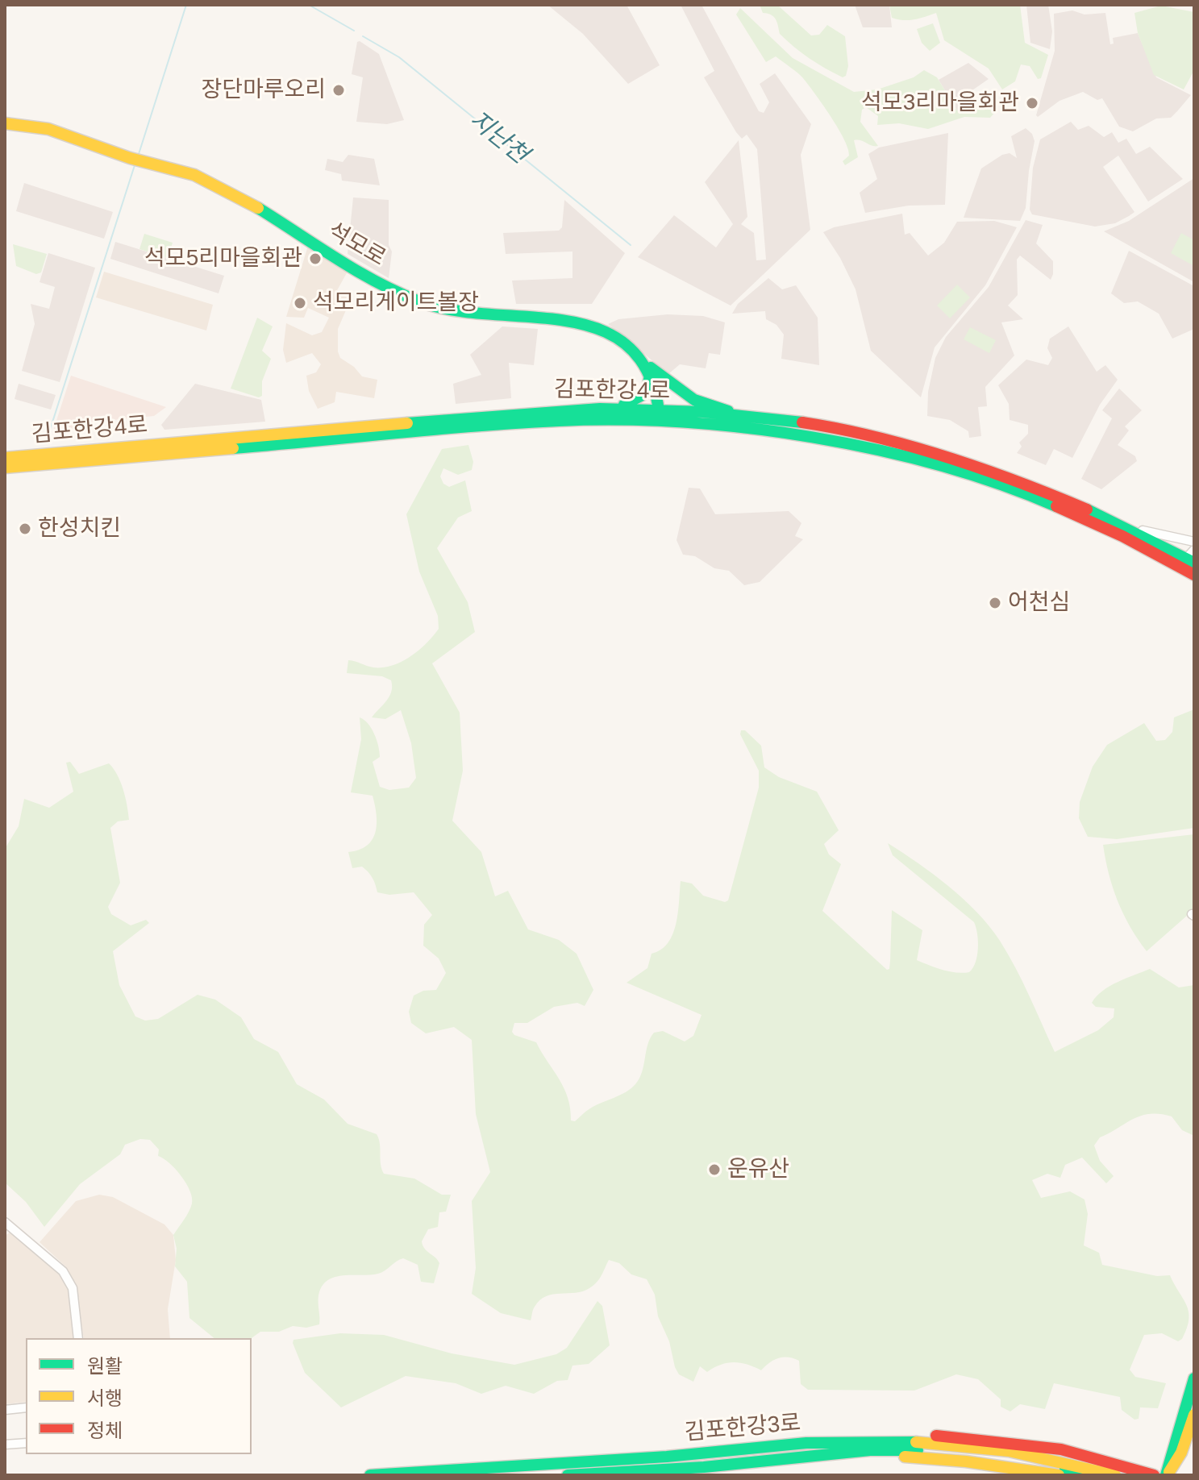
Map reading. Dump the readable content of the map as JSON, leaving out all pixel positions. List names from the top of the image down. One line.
{"streets":{"street":["석모로","김포한강4로","김포한강3로"]},"crossings":[["석모로","김포한강4로"]],"water":["지난천"],"places":["장단마루오리","석모3리마을회관","석모5리마을회관","석모리게이트볼장","한성치킨","어천심","운유산"],"legend":["원활","서행","정체"]}
